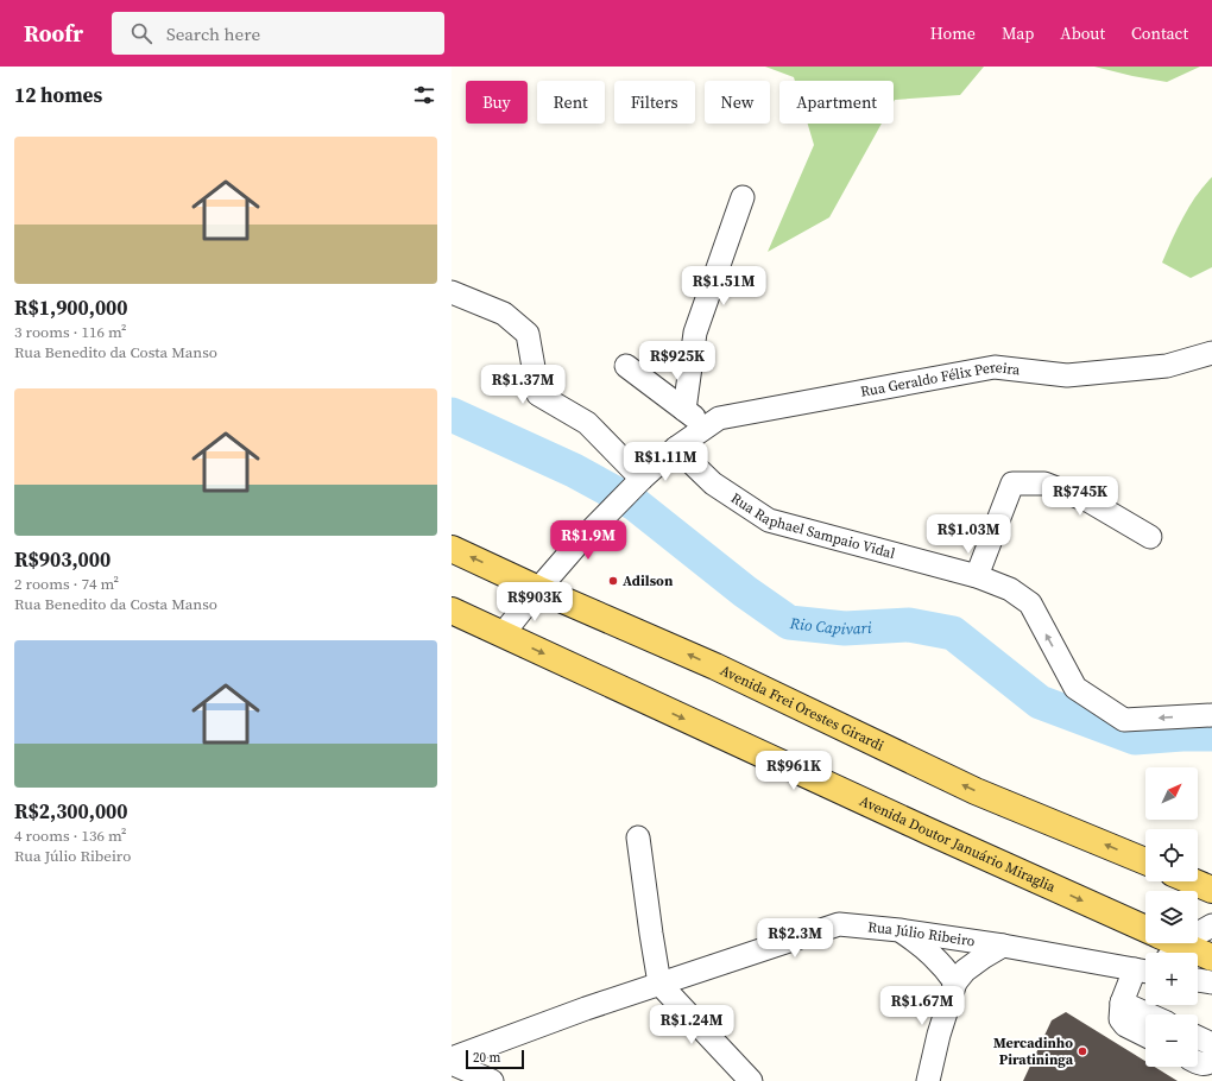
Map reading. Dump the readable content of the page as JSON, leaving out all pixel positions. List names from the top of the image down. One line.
{"streets":{"main road":["Avenida Frei Orestes Girardi","Avenida Doutor Januário Miraglia"],"street":["Rua Geraldo Félix Pereira","Rua Raphael Sampaio Vidal","Rua Júlio Ribeiro"]},"crossings":[["Rua Geraldo Félix Pereira","Rua Raphael Sampaio Vidal"],["Rua Geraldo Félix Pereira","Avenida Frei Orestes Girardi"],["Rua Geraldo Félix Pereira","Avenida Doutor Januário Miraglia"]],"one_way":["Rua Raphael Sampaio Vidal","Avenida Frei Orestes Girardi","Avenida Doutor Januário Miraglia"],"water":["Rio Capivari"],"places":["Adilson","Mercadinho Piratininga"],"scale_bar":"20 m","north":"top right","page":{"header":"Roofr","search":"Search here","nav":["Home","Map","About","Contact"],"heading":"12 homes","chip":["Buy","Rent","Filters","New","Apartment"],"list":[{"name":"R$1,900,000","note":"3 rooms · 116 m² · Rua Benedito da Costa Manso"},{"name":"R$903,000","note":"2 rooms · 74 m² · Rua Benedito da Costa Manso"},{"name":"R$2,300,000","note":"4 rooms · 136 m² · Rua Júlio Ribeiro"}],"price":["R$1.51M","R$925K","R$1.37M","R$1.11M","R$745K","R$1.03M","R$1.9M","R$903K","R$961K","R$2.3M","R$1.67M","R$1.24M"],"map_buttons":["+","−"],"scale":"20 m"}}
